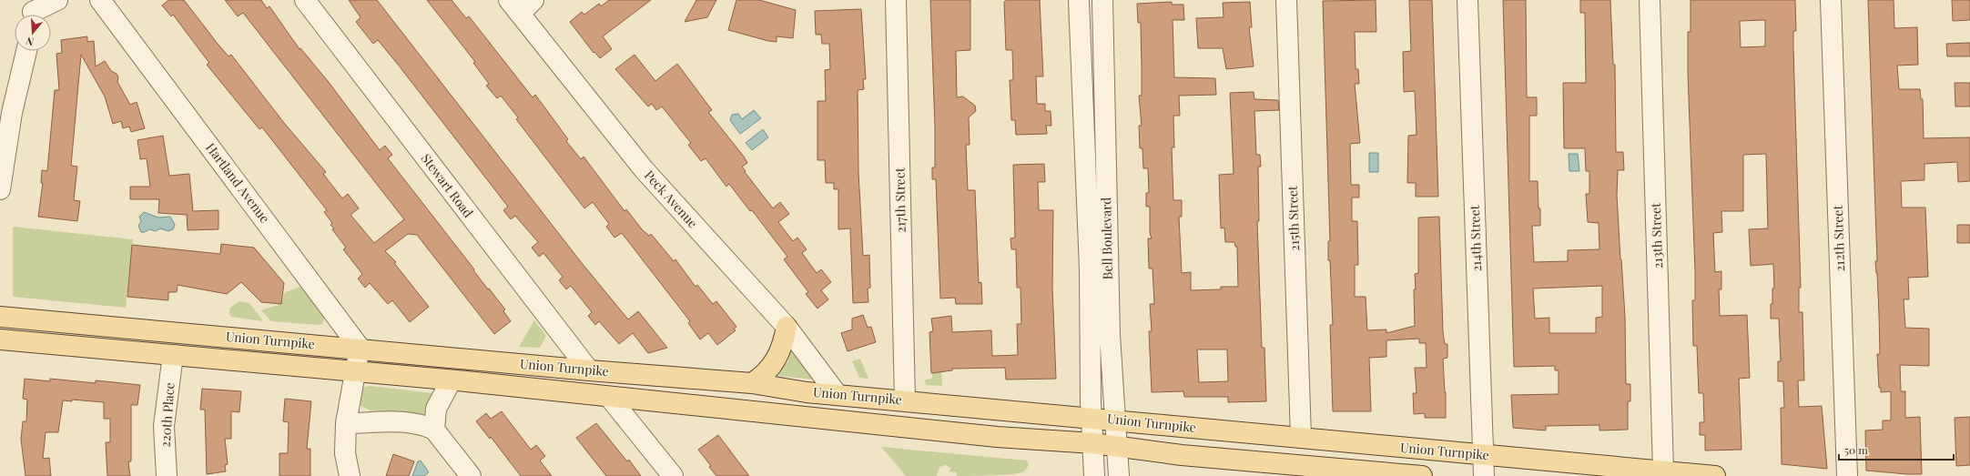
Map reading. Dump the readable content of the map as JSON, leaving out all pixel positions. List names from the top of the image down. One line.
{"streets":{"main road":["Union Turnpike"],"street":["Hartland Avenue","Stewart Road","Peck Avenue","217th Street","215th Street","213th Street","Bell Boulevard","214th Street","212th Street","220th Place"]},"crossings":[["Hartland Avenue","Union Turnpike"],["Stewart Road","Union Turnpike"],["Peck Avenue","Union Turnpike"],["217th Street","Union Turnpike"],["215th Street","Union Turnpike"],["213th Street","Union Turnpike"],["Bell Boulevard","Union Turnpike"],["214th Street","Union Turnpike"],["Union Turnpike","220th Place"]],"scale_bar":"50 m","north":"bottom"}
